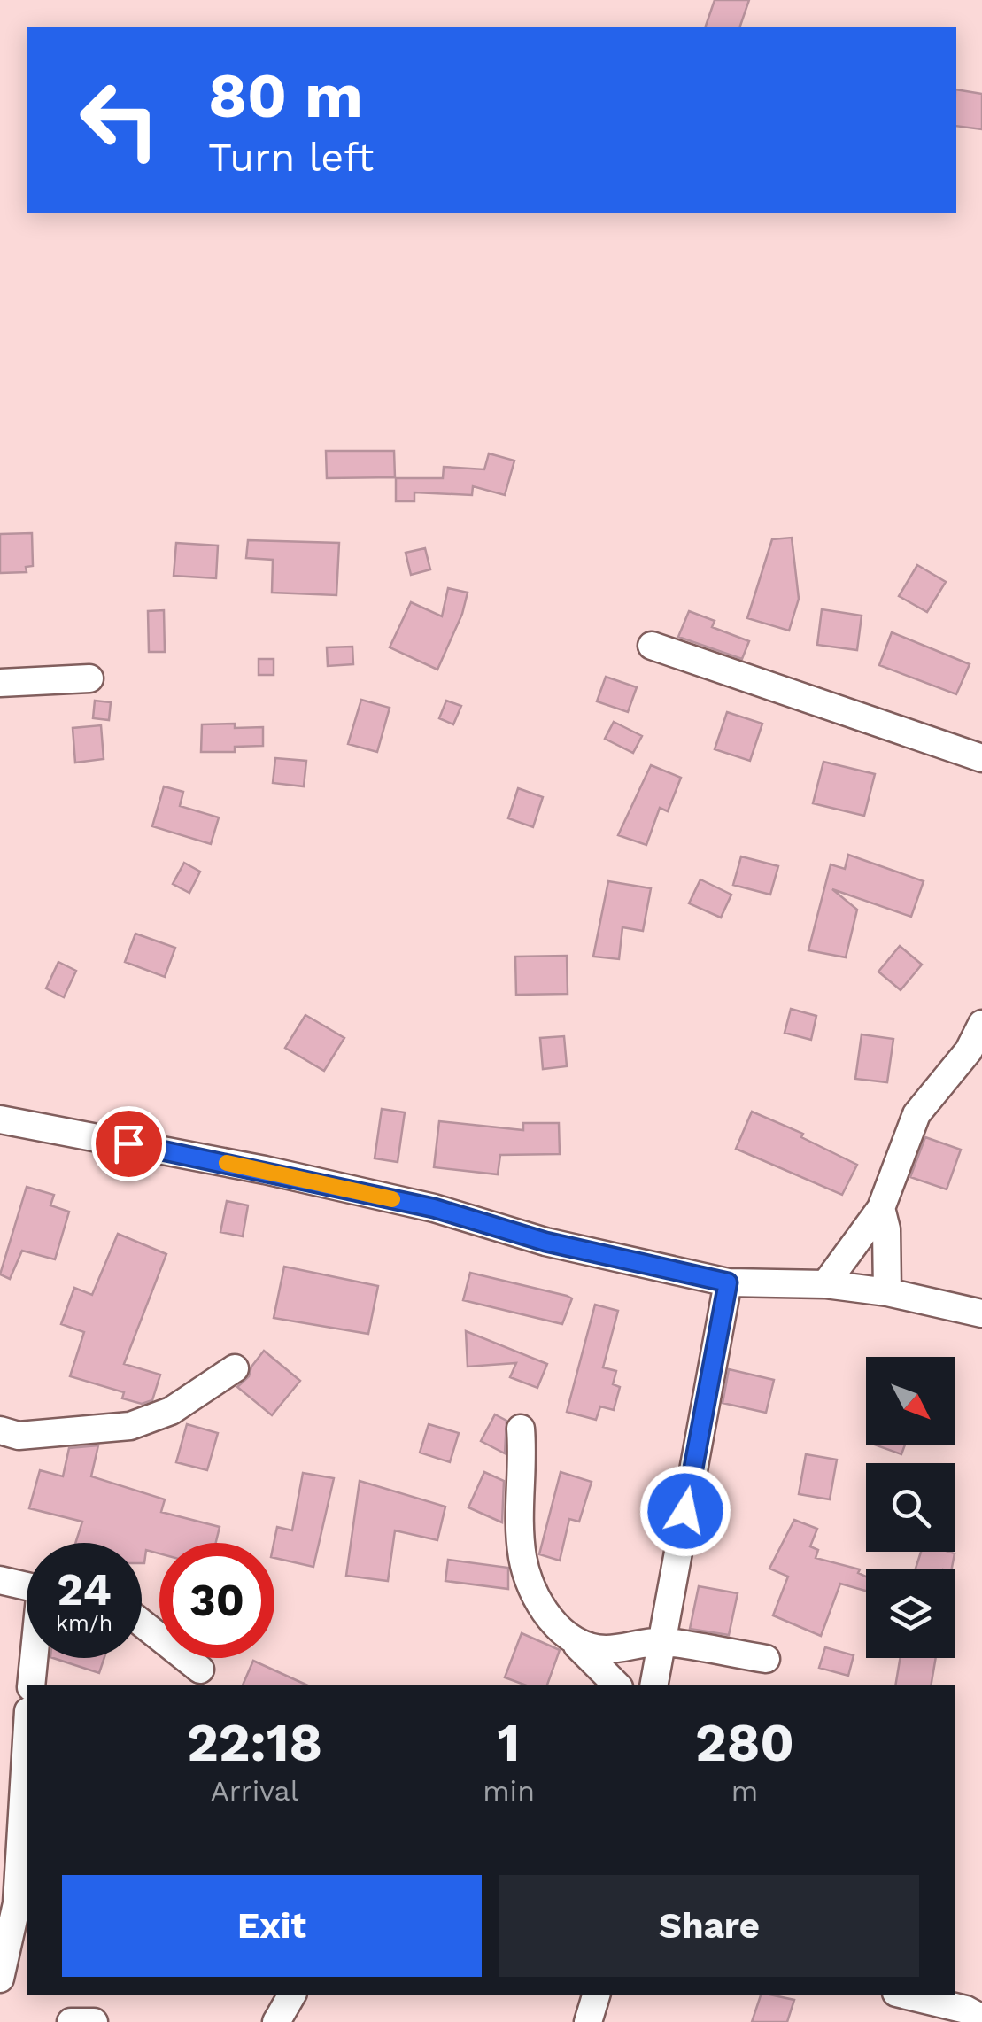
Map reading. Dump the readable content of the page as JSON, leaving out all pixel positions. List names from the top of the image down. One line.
{"north":"bottom right","page":{"turn":["80 m","Turn left"],"speed":"24 km/h","limit":"30","eta":["22:18","Arrival","1","min","280","m"],"buttons":["Exit","Share"]}}
